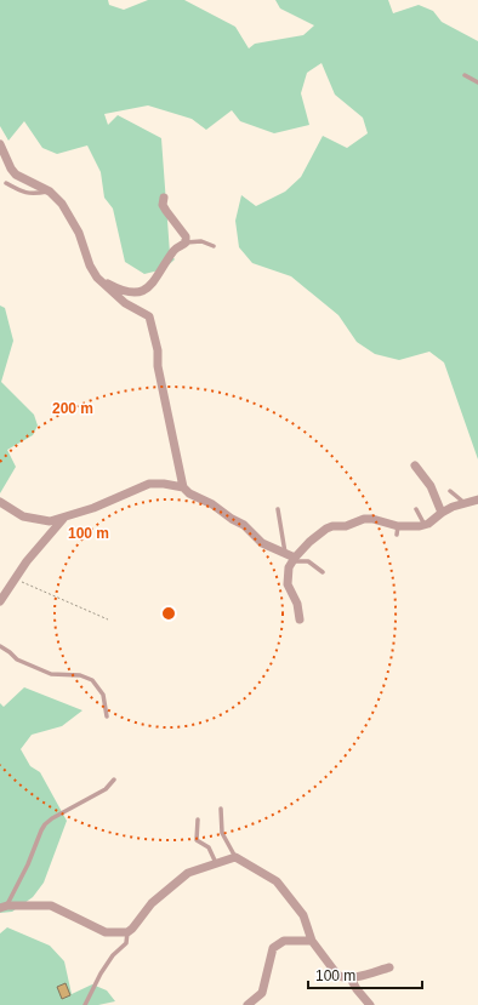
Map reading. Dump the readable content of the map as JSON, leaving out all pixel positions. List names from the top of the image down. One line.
{"scale_bar":"100 m","rings":["200 m","100 m"]}
